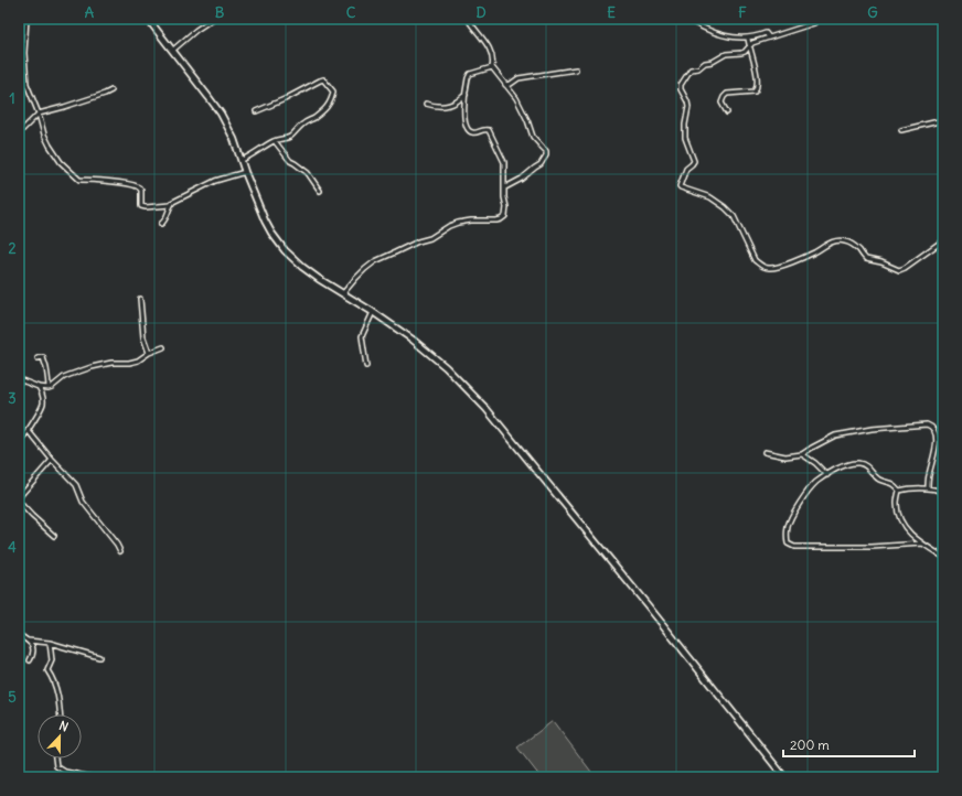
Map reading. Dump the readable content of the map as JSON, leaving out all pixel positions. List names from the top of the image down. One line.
{"scale_bar":"200 m","north":"top","grid":{"columns":["A","B","C","D","E","F","G"],"rows":["1","2","3","4","5"]}}
